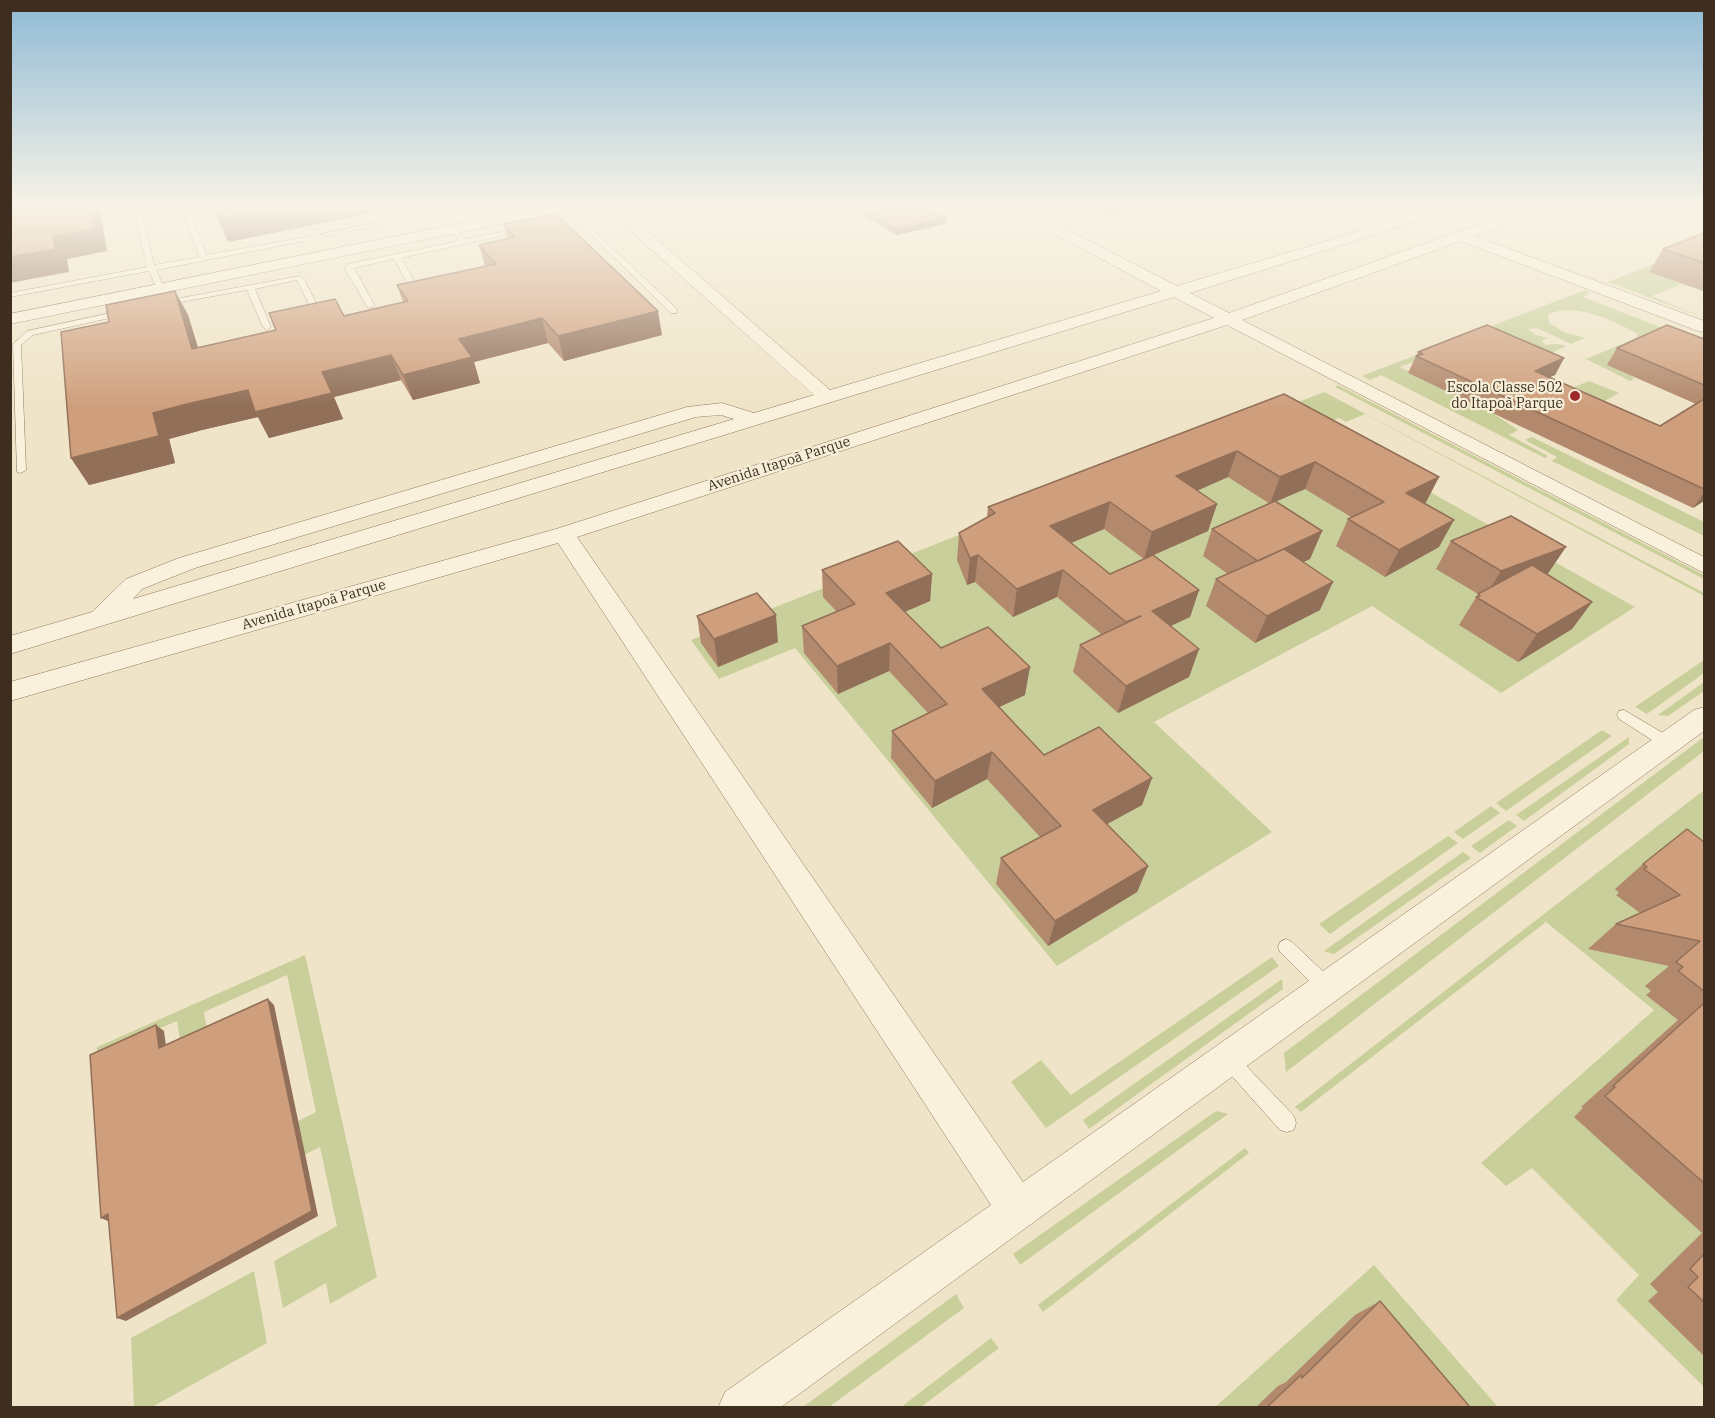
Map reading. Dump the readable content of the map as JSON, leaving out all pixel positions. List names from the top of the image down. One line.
{"streets":{"street":["Avenida Itapoã Parque"]},"places":["Escola Classe 502 do Itapoã Parque"]}
